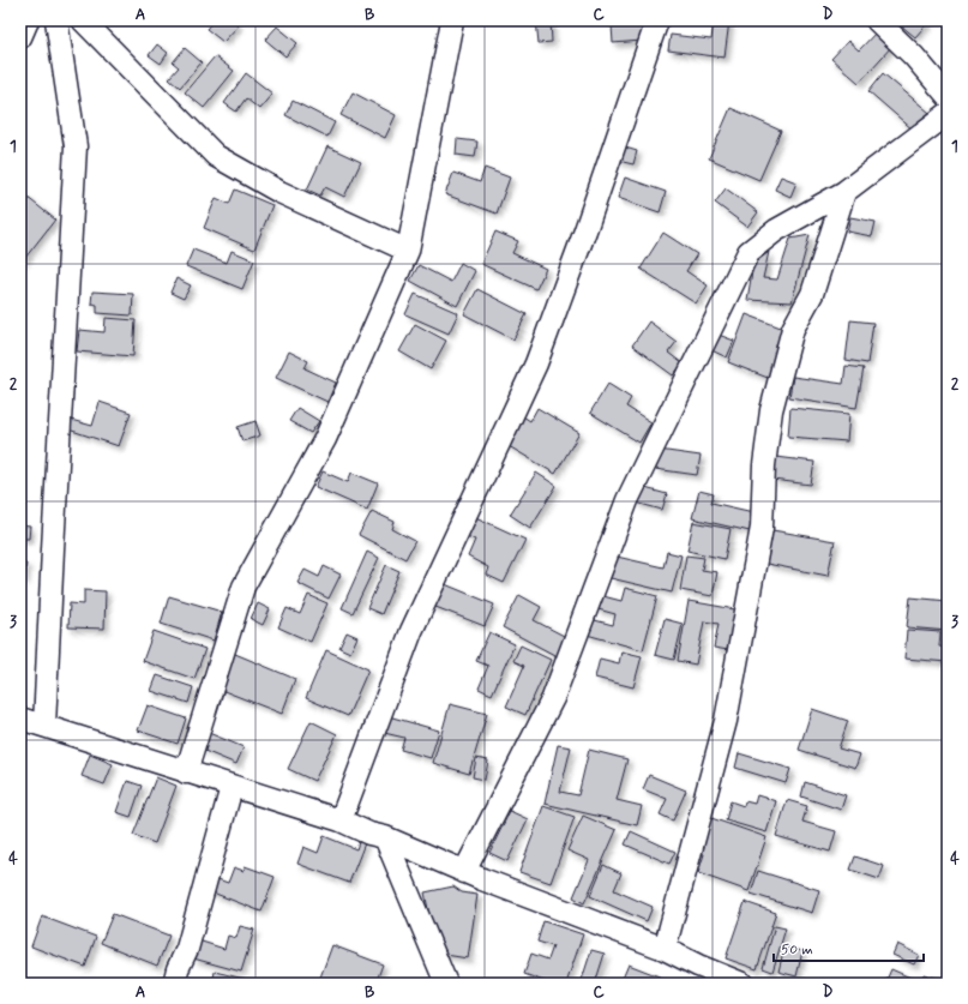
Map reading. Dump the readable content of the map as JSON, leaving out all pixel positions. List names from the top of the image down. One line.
{"scale_bar":"50 m","grid":{"columns":["A","B","C","D"],"rows":["1","2","3","4"]}}
